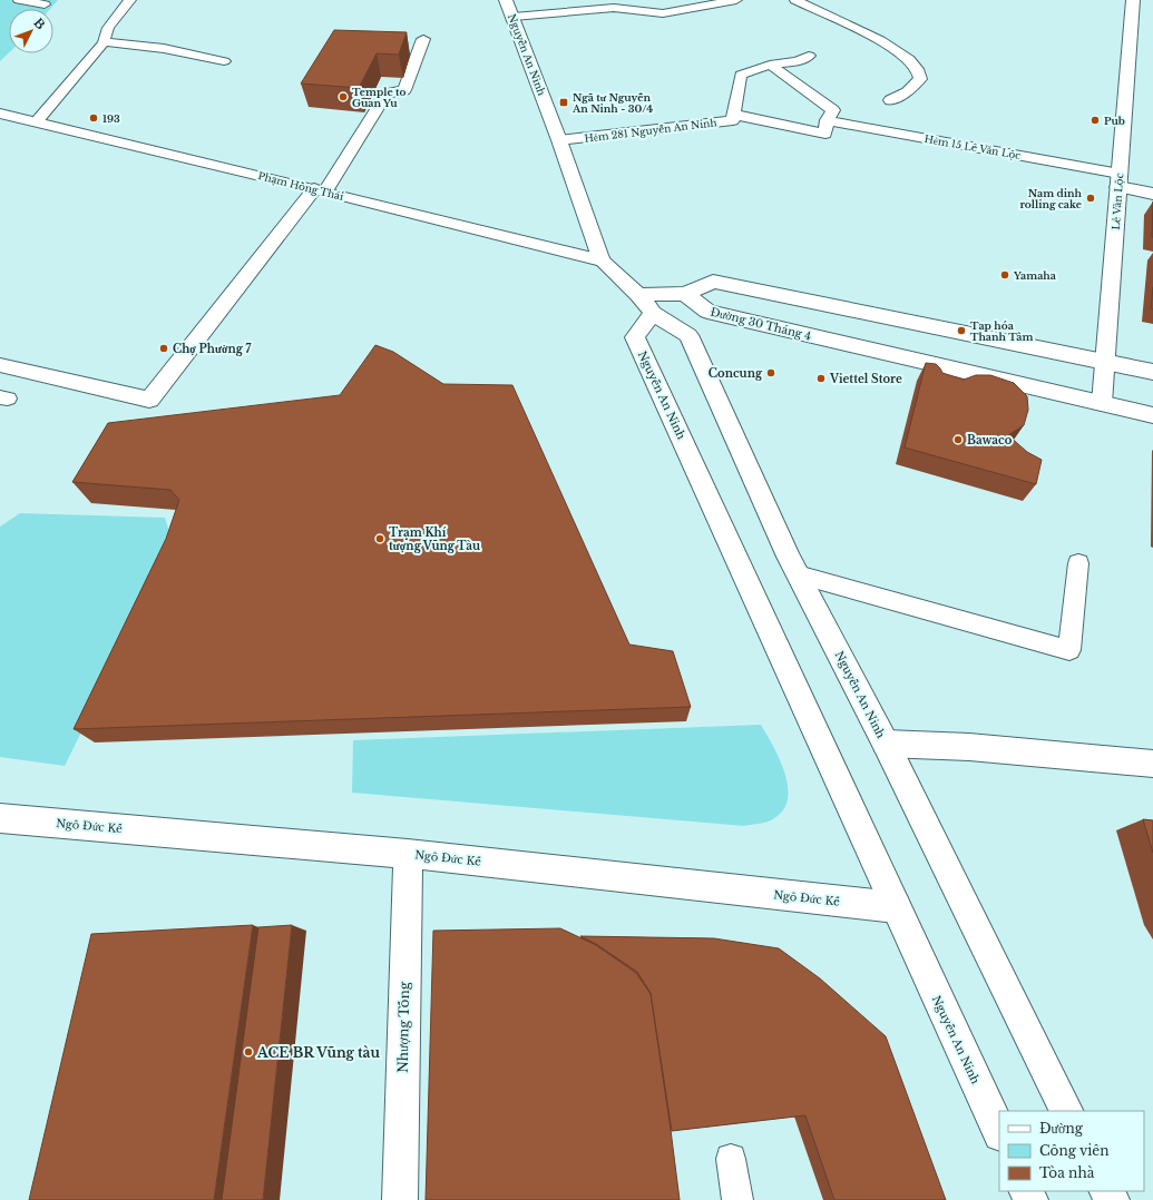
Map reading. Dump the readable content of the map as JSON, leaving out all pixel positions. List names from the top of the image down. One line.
{"streets":{"main road":["Nguyễn An Ninh","Phạm Hồng Thái","Lê Văn Lộc","Đường 30 Tháng 4","Ngô Đức Kế","Nhượng Tống"],"lane":["Hẻm 281 Nguyễn An Ninh","Hẻm 15 Lê Văn Lộc"]},"crossings":[["Nguyễn An Ninh","Hẻm 281 Nguyễn An Ninh"],["Nguyễn An Ninh","Phạm Hồng Thái"],["Nguyễn An Ninh","Ngô Đức Kế"],["Hẻm 15 Lê Văn Lộc","Lê Văn Lộc"],["Lê Văn Lộc","Đường 30 Tháng 4"],["Ngô Đức Kế","Nhượng Tống"]],"places":{"other":["Temple to Guan Yu","193","Pub","Nam dinh rolling cake","Yamaha","Tạp hóa Thanh Tâm","Chợ Phường 7","Concung","Viettel Store","Bawaco","Trạm Khí tượng Vũng Tàu","ACE BR Vũng tàu"],"transit":["Ngã tư Nguyễn An Ninh - 30/4"]},"legend":["Đường","Công viên","Tòa nhà"],"north":"top right"}
